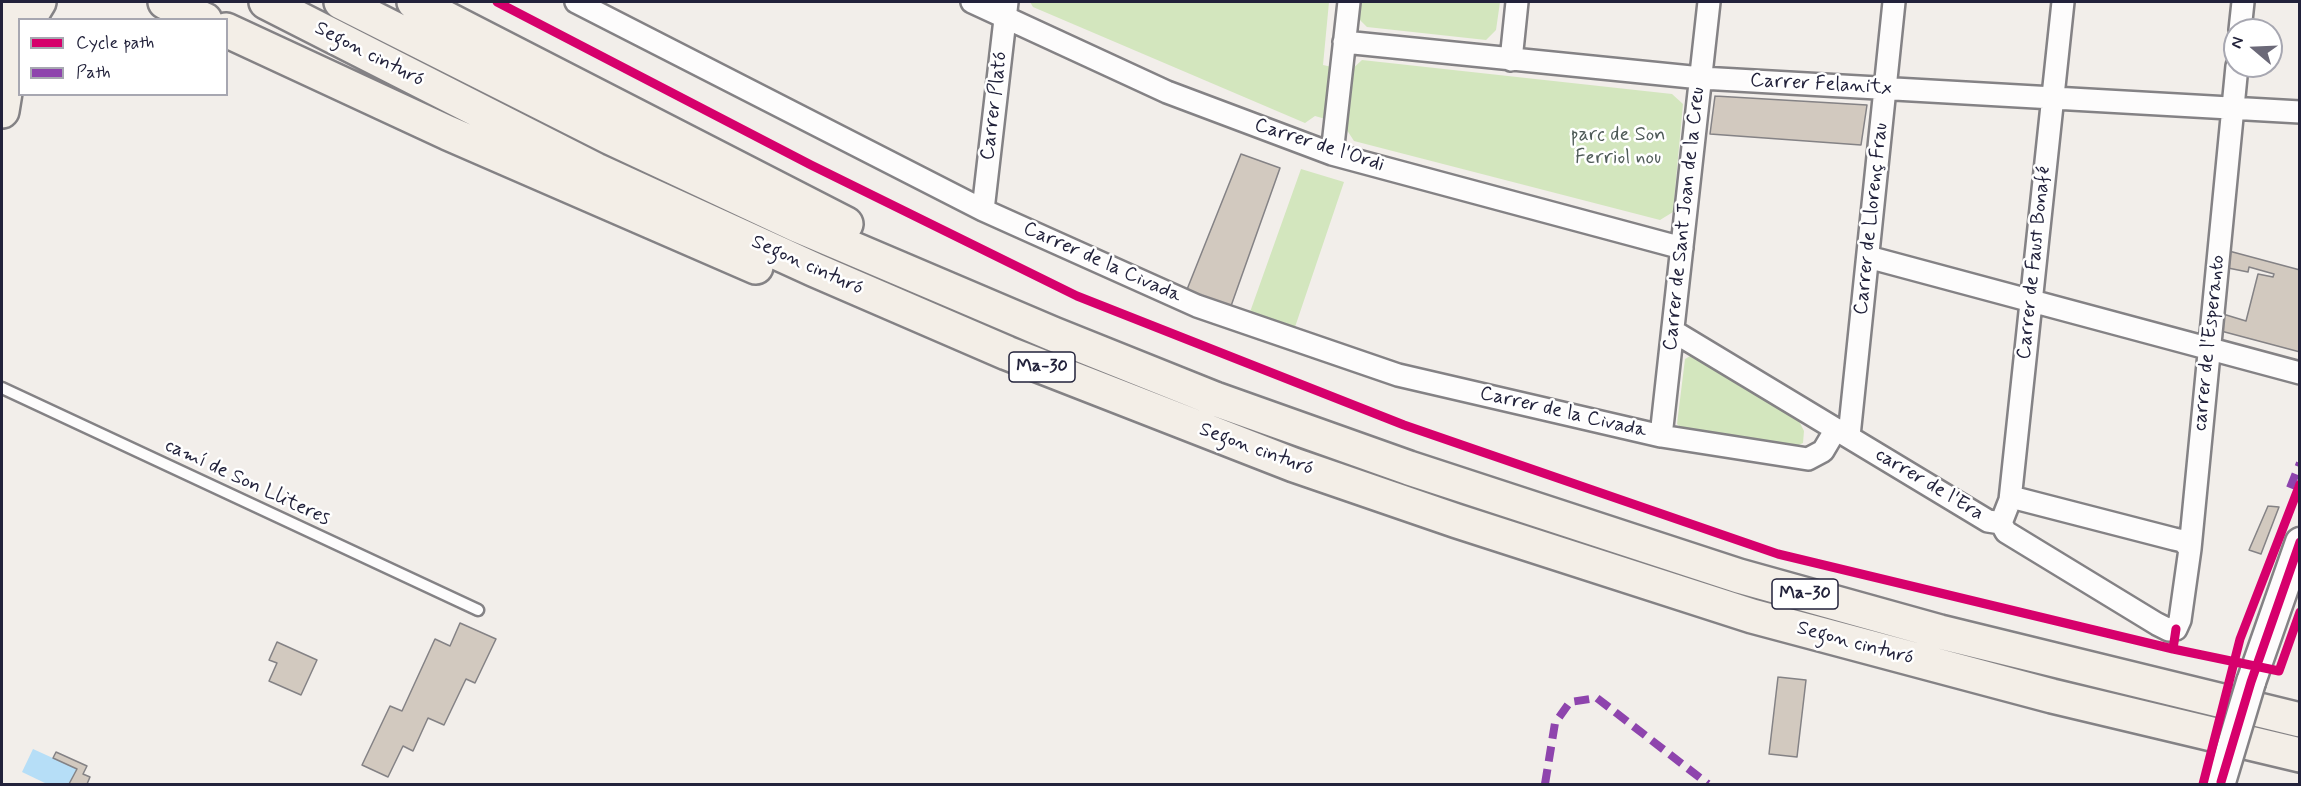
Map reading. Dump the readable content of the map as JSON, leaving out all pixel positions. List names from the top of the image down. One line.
{"streets":{"main road":["Segon cinturó","Ma-30"],"street":["Carrer Felanitx","Carrer Plató","Carrer de l'Ordi","Carrer de Sant Joan de la Creu","Carrer de Llorenç Frau","Carrer de la Civada","Carrer de Faust Bonafé","carrer de l'Esperanto","carrer de l'Era"],"lane":["camí de Son Lliteres"]},"crossings":[["Segon cinturó","Ma-30"],["Carrer Felanitx","Carrer de Sant Joan de la Creu"],["Carrer Felanitx","Carrer de Llorenç Frau"],["Carrer Felanitx","Carrer de Faust Bonafé"],["Carrer Felanitx","carrer de l'Esperanto"],["Carrer Plató","Carrer de l'Ordi"],["Carrer Plató","Carrer de la Civada"],["Carrer de l'Ordi","Carrer de Sant Joan de la Creu"],["Carrer de Sant Joan de la Creu","Carrer de la Civada"],["Carrer de Sant Joan de la Creu","carrer de l'Era"],["Carrer de Llorenç Frau","Carrer de la Civada"],["Carrer de Llorenç Frau","carrer de l'Era"],["Carrer de la Civada","carrer de l'Era"],["Carrer de Faust Bonafé","carrer de l'Era"],["carrer de l'Esperanto","carrer de l'Era"]],"parks":["parc de Son Ferriol nou"],"legend":["Cycle path","Path"],"north":"left"}
